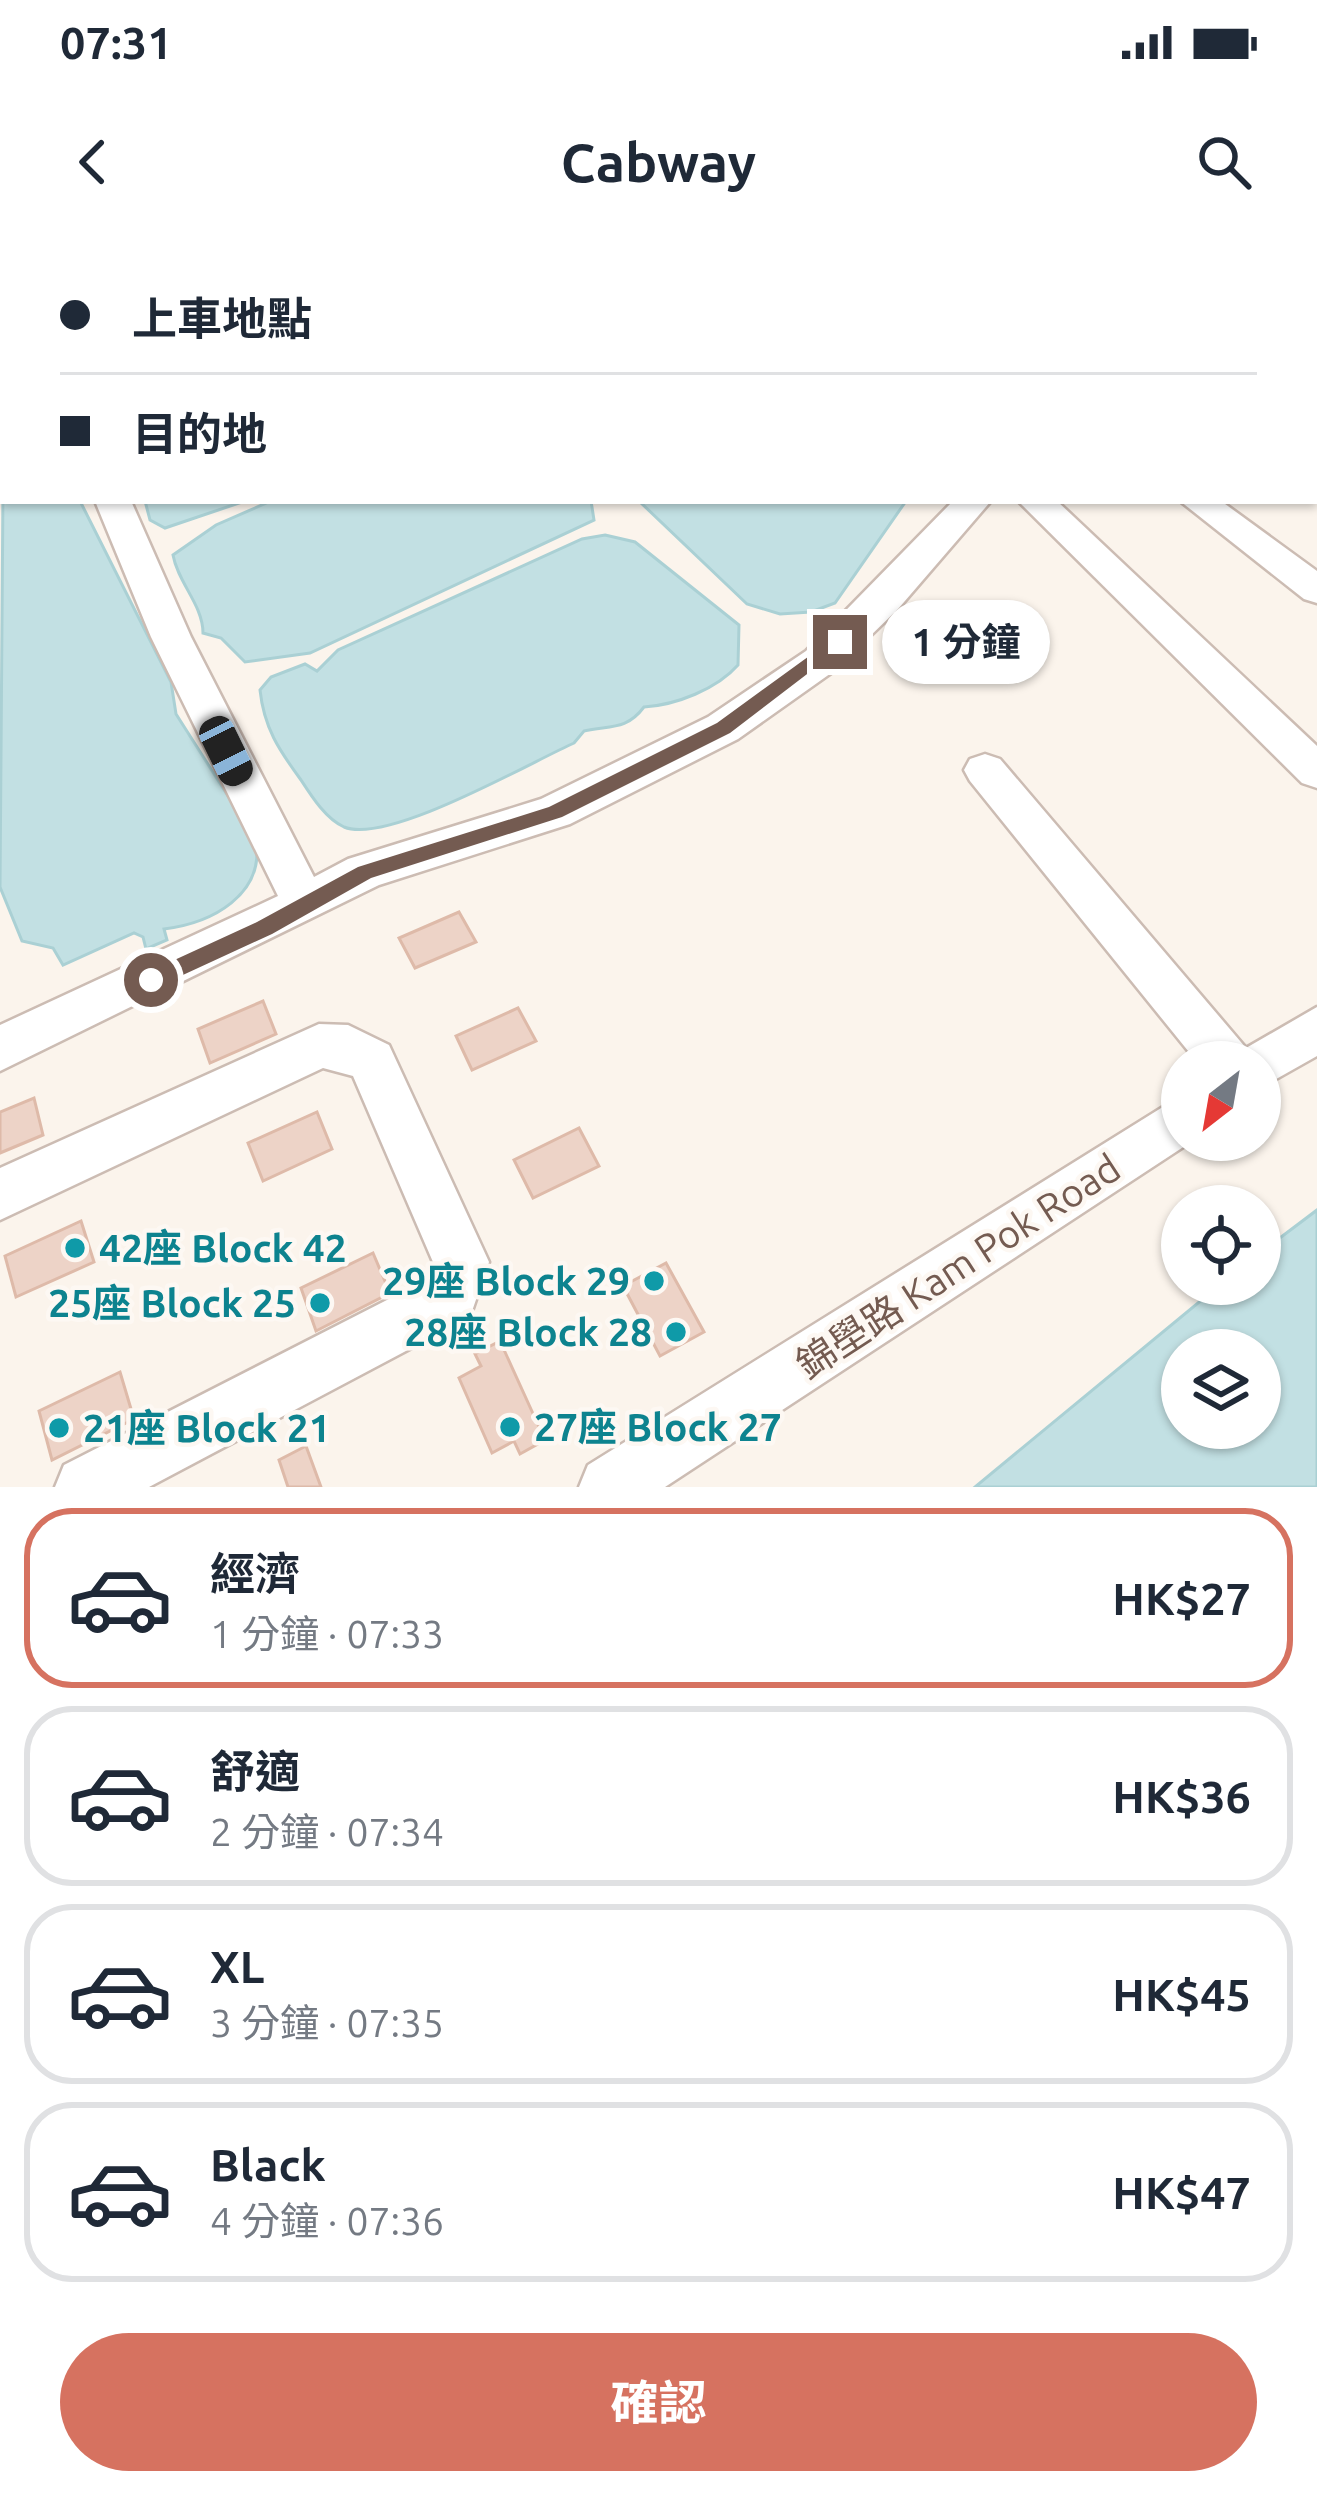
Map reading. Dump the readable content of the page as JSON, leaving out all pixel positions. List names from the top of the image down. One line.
{"streets":{"street":["錦壆路 Kam Pok Road"]},"places":["42座 Block 42","29座 Block 29","25座 Block 25","28座 Block 28","27座 Block 27","21座 Block 21"],"north":"bottom left","page":{"status":"07:31","header":"Cabway","banner":["上車地點","目的地"],"bubble":"1 分鐘","list":[{"name":"經濟","note":"1 分鐘 · 07:33","value":"HK$27"},{"name":"舒適","note":"2 分鐘 · 07:34","value":"HK$36"},{"name":"XL","note":"3 分鐘 · 07:35","value":"HK$45"},{"name":"Black","note":"4 分鐘 · 07:36","value":"HK$47"}],"buttons":"確認"}}
